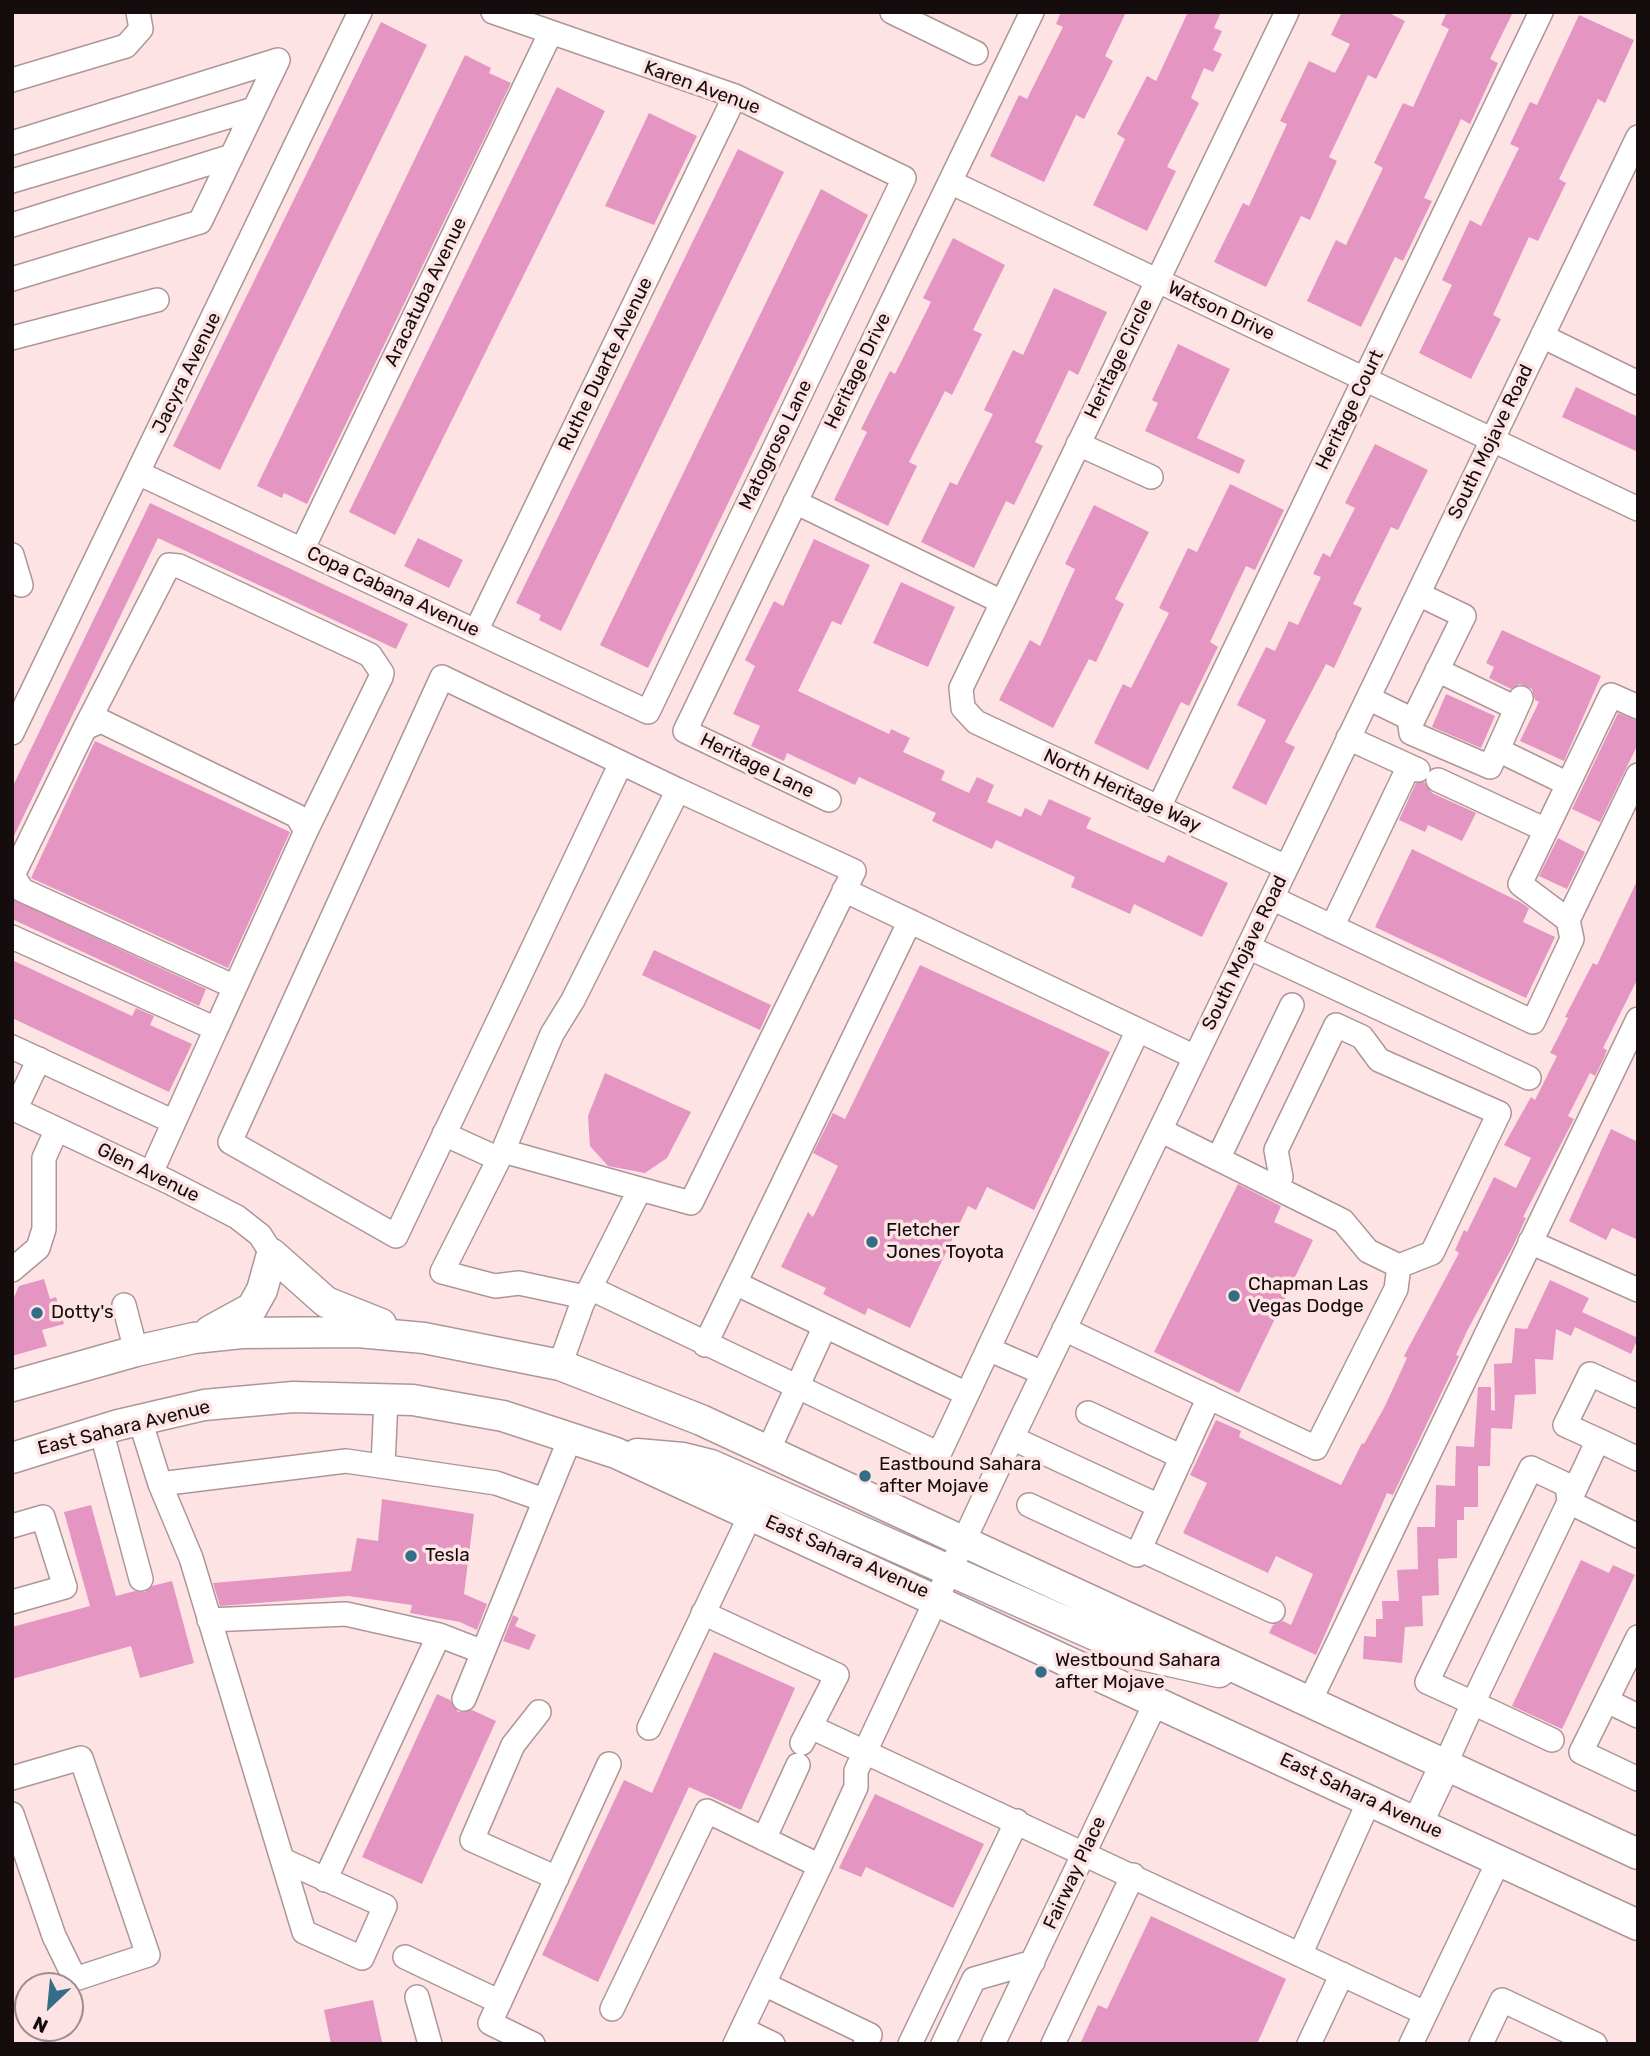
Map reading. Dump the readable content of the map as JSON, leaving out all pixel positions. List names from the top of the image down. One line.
{"streets":{"main road":["East Sahara Avenue"],"street":["Karen Avenue","Aracatuba Avenue","Watson Drive","Heritage Circle","Ruthe Duarte Avenue","Heritage Drive","Jacyra Avenue","Heritage Court","South Mojave Road","Matogroso Lane","Copa Cabana Avenue","Heritage Lane","North Heritage Way","Glen Avenue","Fairway Place"]},"crossings":[["Karen Avenue","Aracatuba Avenue"],["Karen Avenue","Ruthe Duarte Avenue"],["Karen Avenue","Matogroso Lane"],["Aracatuba Avenue","Copa Cabana Avenue"],["Watson Drive","Heritage Circle"],["Watson Drive","Heritage Drive"],["Watson Drive","Heritage Court"],["Watson Drive","South Mojave Road"],["Heritage Circle","North Heritage Way"],["Ruthe Duarte Avenue","Copa Cabana Avenue"],["Heritage Drive","Heritage Lane"],["Jacyra Avenue","Copa Cabana Avenue"],["Heritage Court","North Heritage Way"],["South Mojave Road","North Heritage Way"],["South Mojave Road","East Sahara Avenue"],["Matogroso Lane","Copa Cabana Avenue"],["East Sahara Avenue","Fairway Place"]],"places":["Fletcher Jones Toyota","Chapman Las Vegas Dodge","Dotty's","Eastbound Sahara after Mojave","Tesla","Westbound Sahara after Mojave"],"north":"bottom left"}
